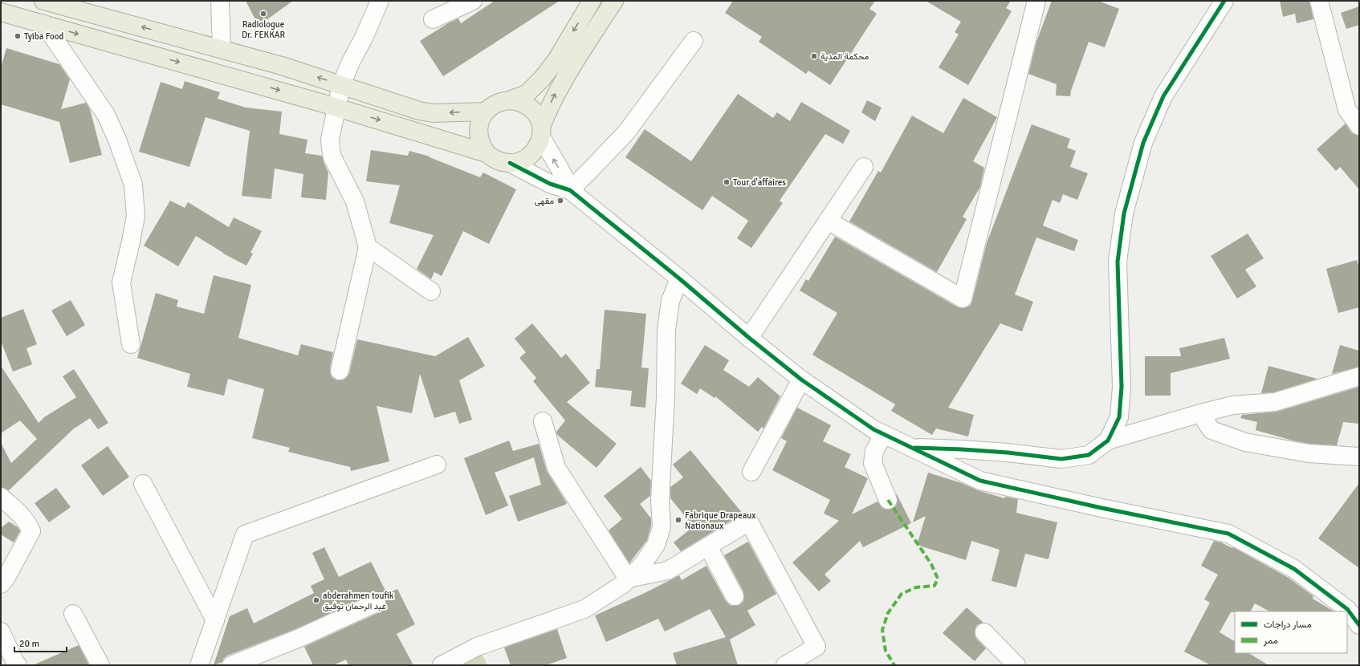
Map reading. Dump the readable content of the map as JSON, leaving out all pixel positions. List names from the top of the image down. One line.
{"places":["Radiologue Dr. FEKKAR","Tyiba Food","محكمة المدية","Tour d'affaires","مقهى","Fabrique Drapeaux Nationaux","abderahmen toufik عبد الرحمان توفيق"],"legend":["مسار دراجات","ممر"],"scale_bar":"20 m"}
